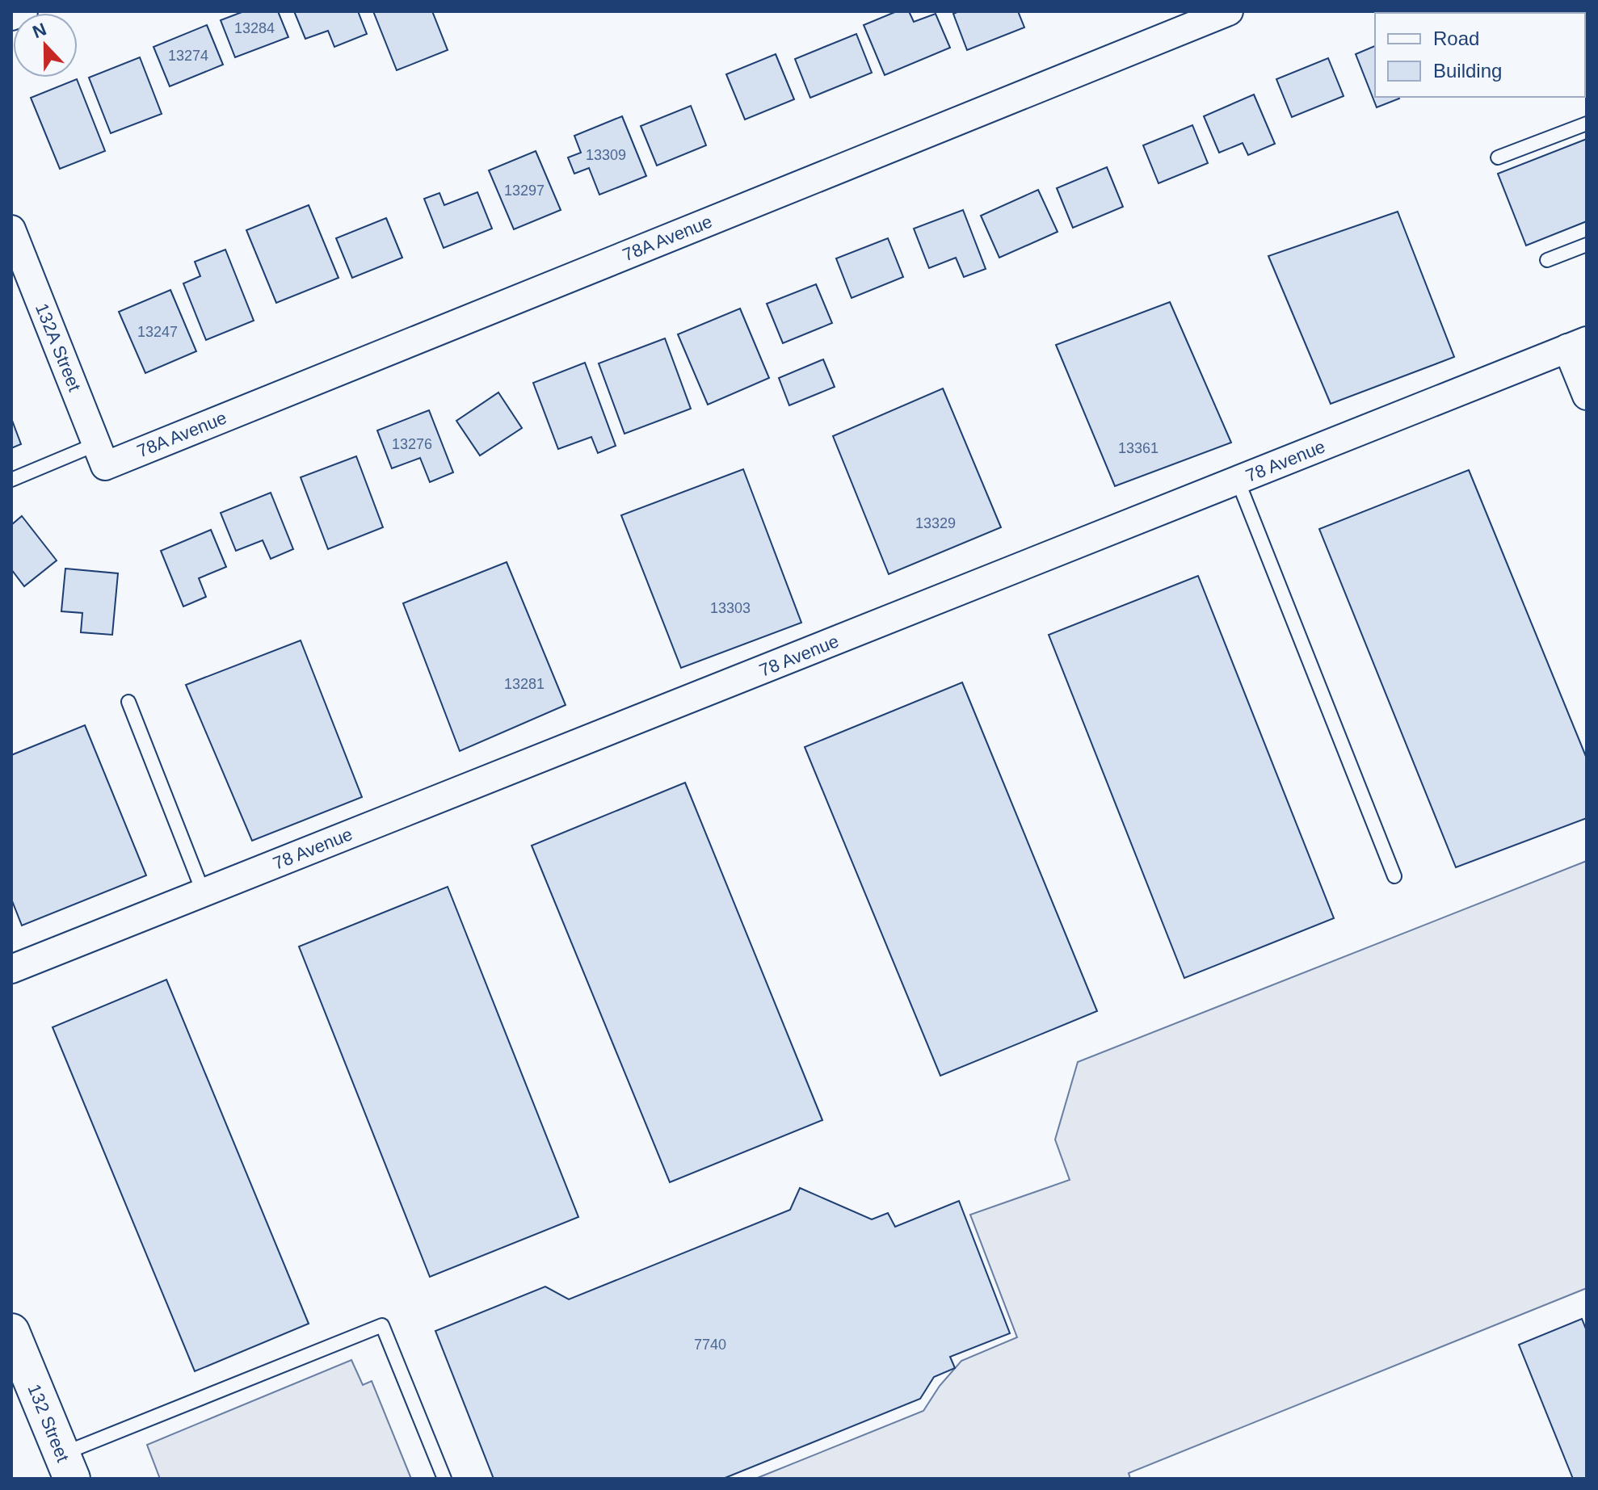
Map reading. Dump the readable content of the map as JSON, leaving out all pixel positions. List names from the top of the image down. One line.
{"streets":{"main road":["132 Street"],"street":["78A Avenue","132A Street","78 Avenue"]},"crossings":[["78A Avenue","132A Street"]],"house_numbers":["13284","13274","13309","13297","13247","13276","13361","13329","13303","13281","7740"],"legend":["Road","Building"],"north":"top"}
